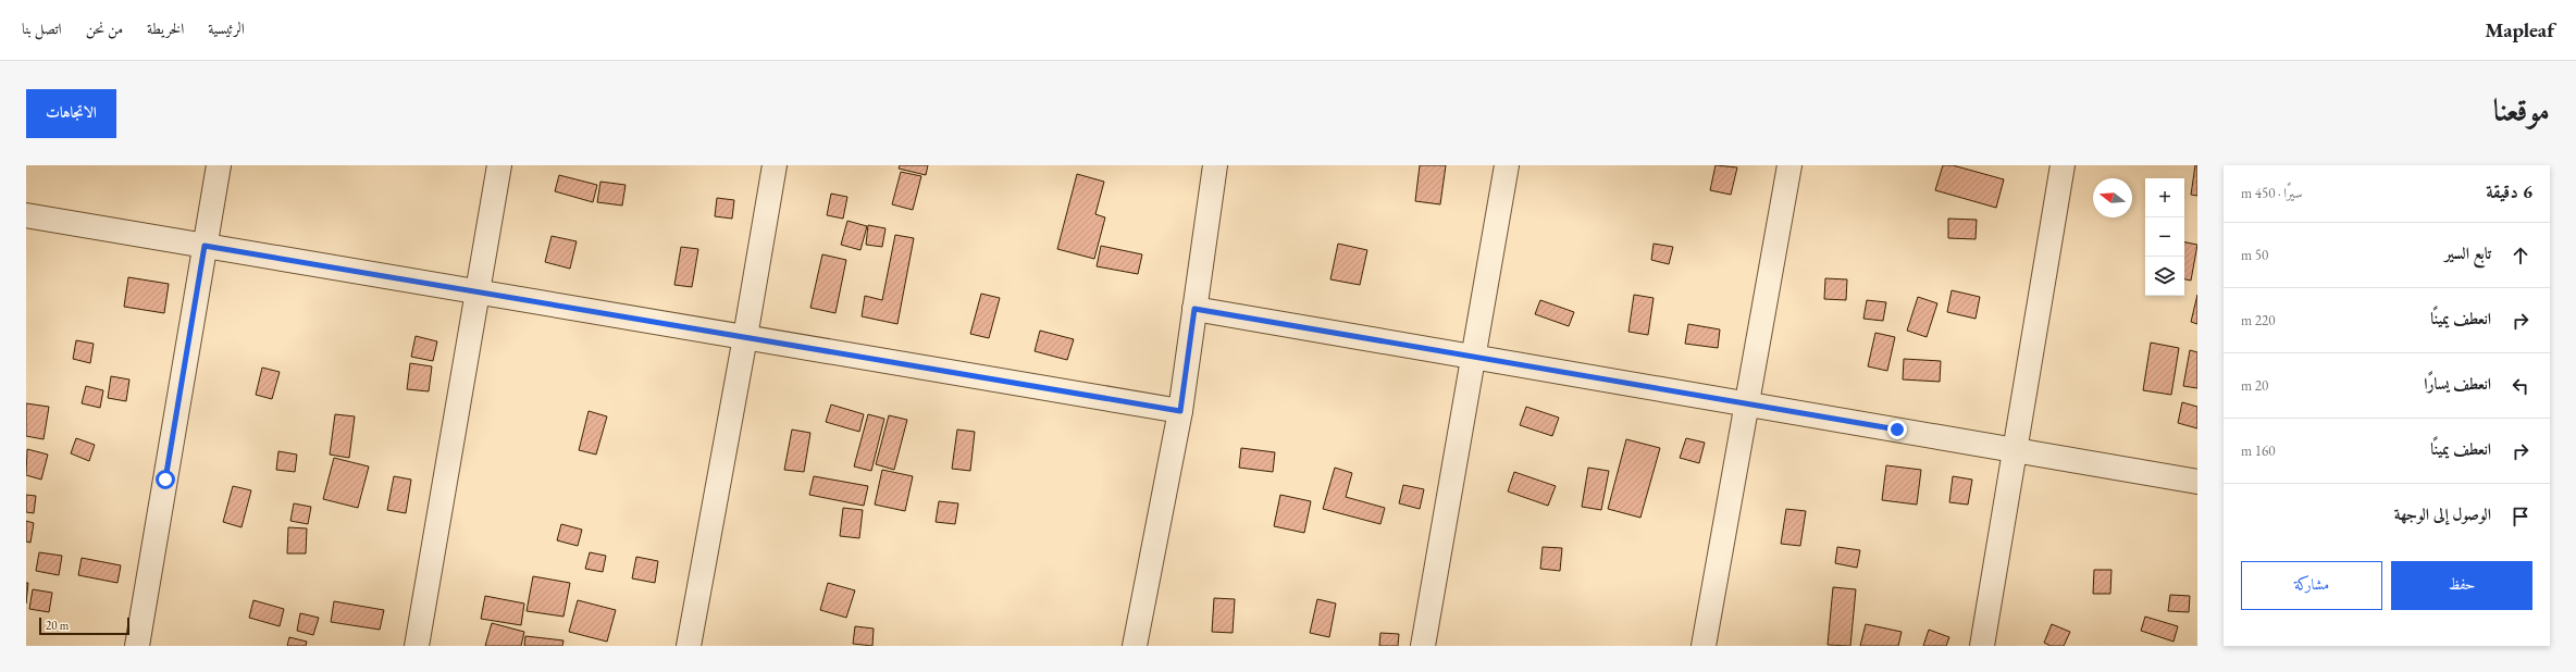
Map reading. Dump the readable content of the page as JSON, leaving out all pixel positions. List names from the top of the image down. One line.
{"scale_bar":"20 m","north":"left","page":{"header":"Mapleaf","nav":["الرئيسية","الخريطة","من نحن","اتصل بنا"],"title":"موقعنا","buttons":["الاتجاهات",["حفظ","مشاركة"]],"heading":["6 دقيقة","سيرًا · 450 m"],"map_buttons":["+","−"],"list":[["تابع السير","50 m"],["انعطف يمينًا","220 m"],["انعطف يسارًا","20 m"],["انعطف يمينًا","160 m"],"الوصول إلى الوجهة"],"scale":"20 m"}}
